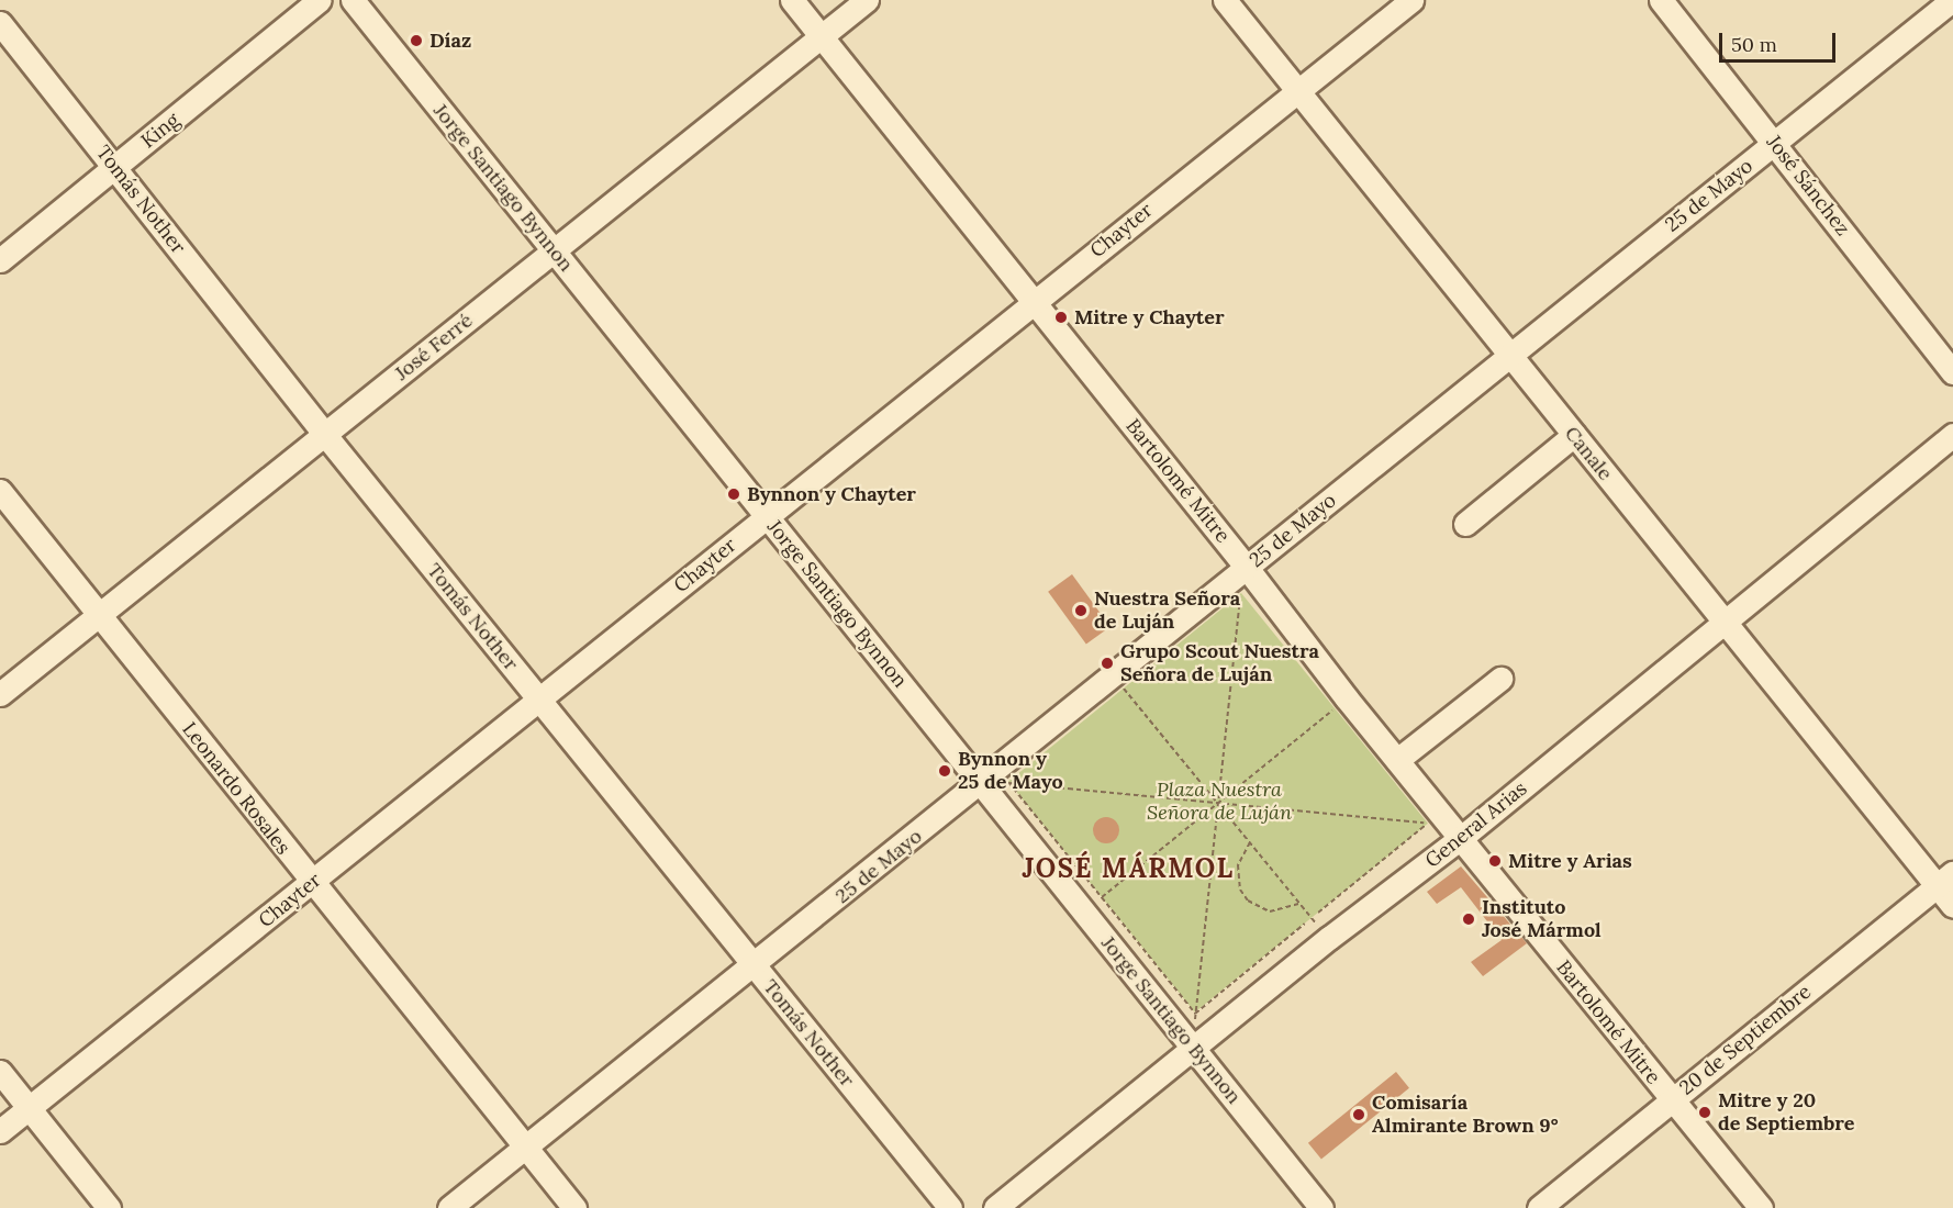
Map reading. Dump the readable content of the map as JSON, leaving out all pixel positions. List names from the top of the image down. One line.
{"streets":{"street":["King","José Sánchez","Jorge Santiago Bynnon","25 de Mayo","Tomás Nother","Chayter","José Ferré","Canale","Bartolomé Mitre","Leonardo Rosales","General Arias","20 de Septiembre"]},"crossings":[["King","Tomás Nother"],["José Sánchez","25 de Mayo"],["Jorge Santiago Bynnon","25 de Mayo"],["Jorge Santiago Bynnon","Chayter"],["Jorge Santiago Bynnon","José Ferré"],["Jorge Santiago Bynnon","General Arias"],["25 de Mayo","Tomás Nother"],["25 de Mayo","Canale"],["25 de Mayo","Bartolomé Mitre"],["25 de Mayo","Leonardo Rosales"],["Tomás Nother","Chayter"],["Tomás Nother","José Ferré"],["Chayter","Canale"],["Chayter","Bartolomé Mitre"],["Chayter","Leonardo Rosales"],["José Ferré","Bartolomé Mitre"],["José Ferré","Leonardo Rosales"],["Canale","General Arias"],["Canale","20 de Septiembre"],["Bartolomé Mitre","General Arias"],["Bartolomé Mitre","20 de Septiembre"]],"districts":["JOSÉ MÁRMOL"],"parks":["Plaza Nuestra Señora de Luján"],"places":["Díaz","Mitre y Chayter","Bynnon y Chayter","Nuestra Señora de Luján","Grupo Scout Nuestra Señora de Luján","Bynnon y 25 de Mayo","Mitre y Arias","Instituto José Mármol","Mitre y 20 de Septiembre","Comisaría Almirante Brown 9°"],"scale_bar":"50 m"}
